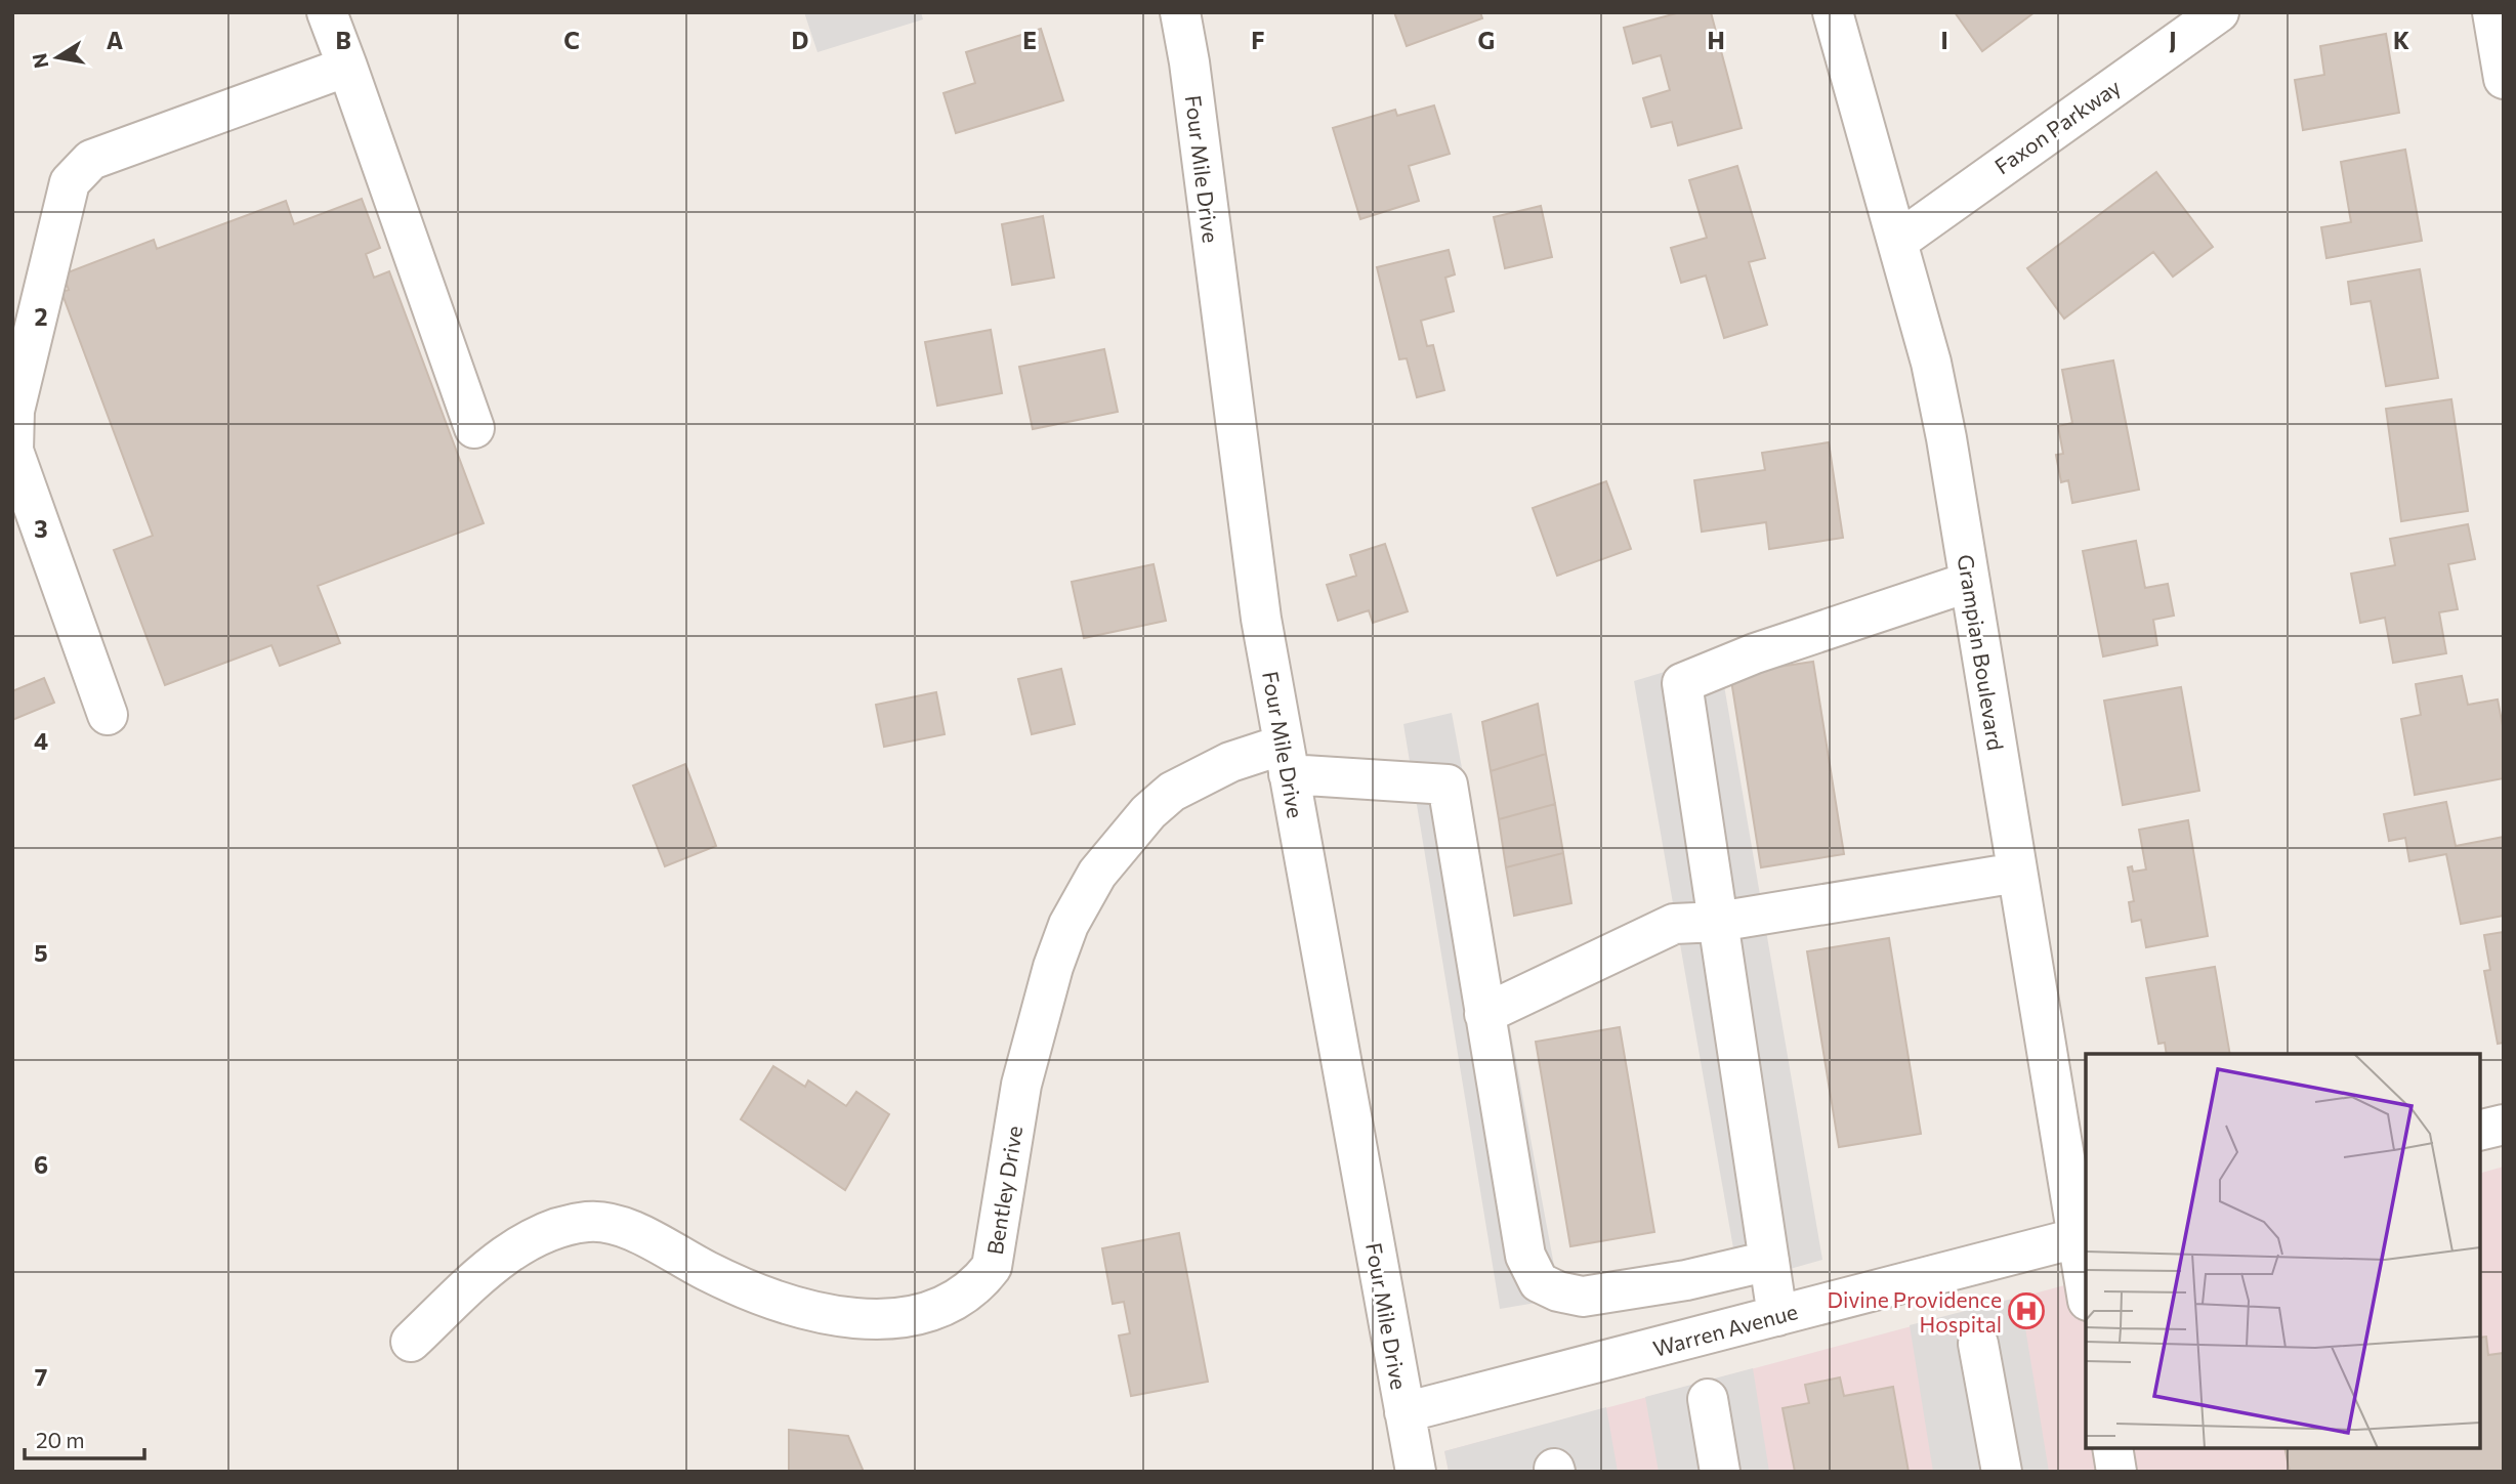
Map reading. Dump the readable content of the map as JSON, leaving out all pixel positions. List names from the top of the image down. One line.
{"streets":{"street":["Faxon Parkway","Four Mile Drive","Grampian Boulevard","Bentley Drive","Warren Avenue"]},"crossings":[["Faxon Parkway","Grampian Boulevard"],["Four Mile Drive","Bentley Drive"],["Four Mile Drive","Warren Avenue"],["Grampian Boulevard","Warren Avenue"]],"places":{"hospital":["Divine Providence Hospital"]},"scale_bar":"20 m","north":"left","grid":{"columns":["A","B","C","D","E","F","G","H","I","J","K"],"rows":["2","3","4","5","6","7"]}}
